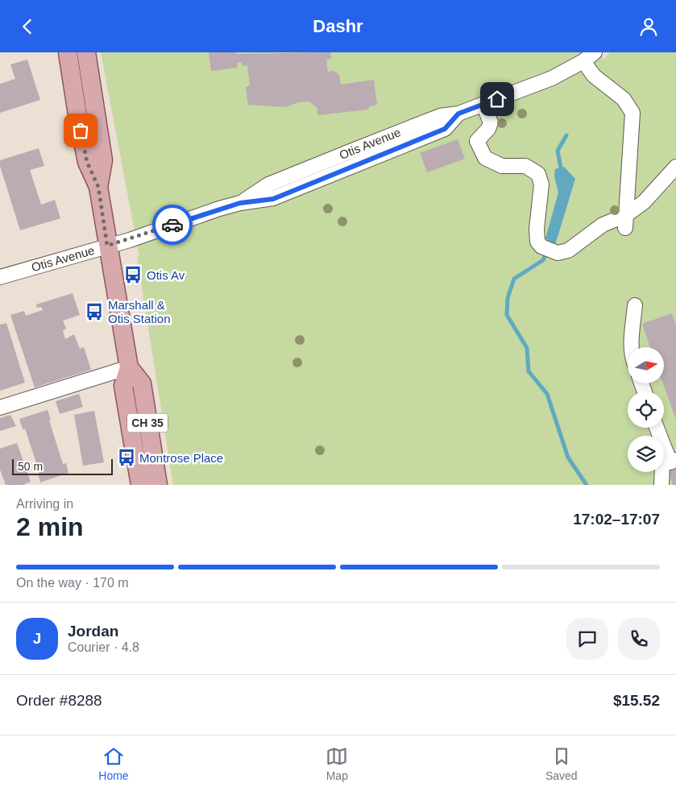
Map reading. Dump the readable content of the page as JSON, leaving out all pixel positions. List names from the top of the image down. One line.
{"streets":{"main road":["CH 35"],"street":["Otis Avenue"]},"crossings":[["Otis Avenue","CH 35"]],"places":{"bus stop":["Otis Av","Marshall & Otis Station","Montrose Place"]},"scale_bar":"50 m","north":"right","page":{"header":"Dashr","scale":"50 m","heading":["2 min","Arriving in","17:02–17:07"],"panel":["Jordan","Courier · 4.8","Order #8288","$15.52"],"bar":"On the way · 170 m","round":"J","tabs":["Home","Map","Saved"]}}
